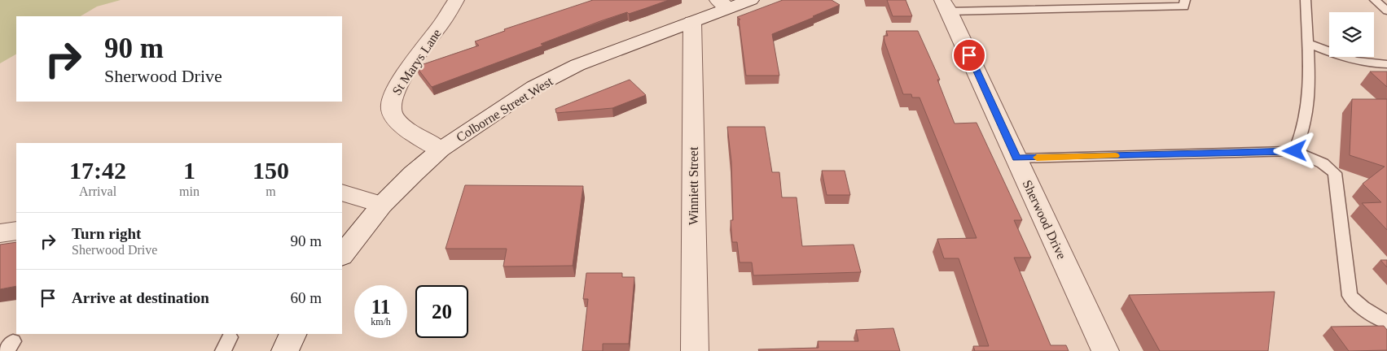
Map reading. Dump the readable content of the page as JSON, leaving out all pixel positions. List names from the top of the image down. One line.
{"streets":{"street":["St Marys Lane","Colborne Street West","Winniett Street","Sherwood Drive"]},"crossings":[["St Marys Lane","Colborne Street West"],["Colborne Street West","Winniett Street"]],"page":{"turn":["90 m","Sherwood Drive"],"eta":["17:42","Arrival","1","min","150","m"],"list":[{"name":"Turn right","note":"Sherwood Drive","value":"90 m"},{"name":"Arrive at destination","value":"60 m"}],"speed":"11 km/h","limit":"20"}}
